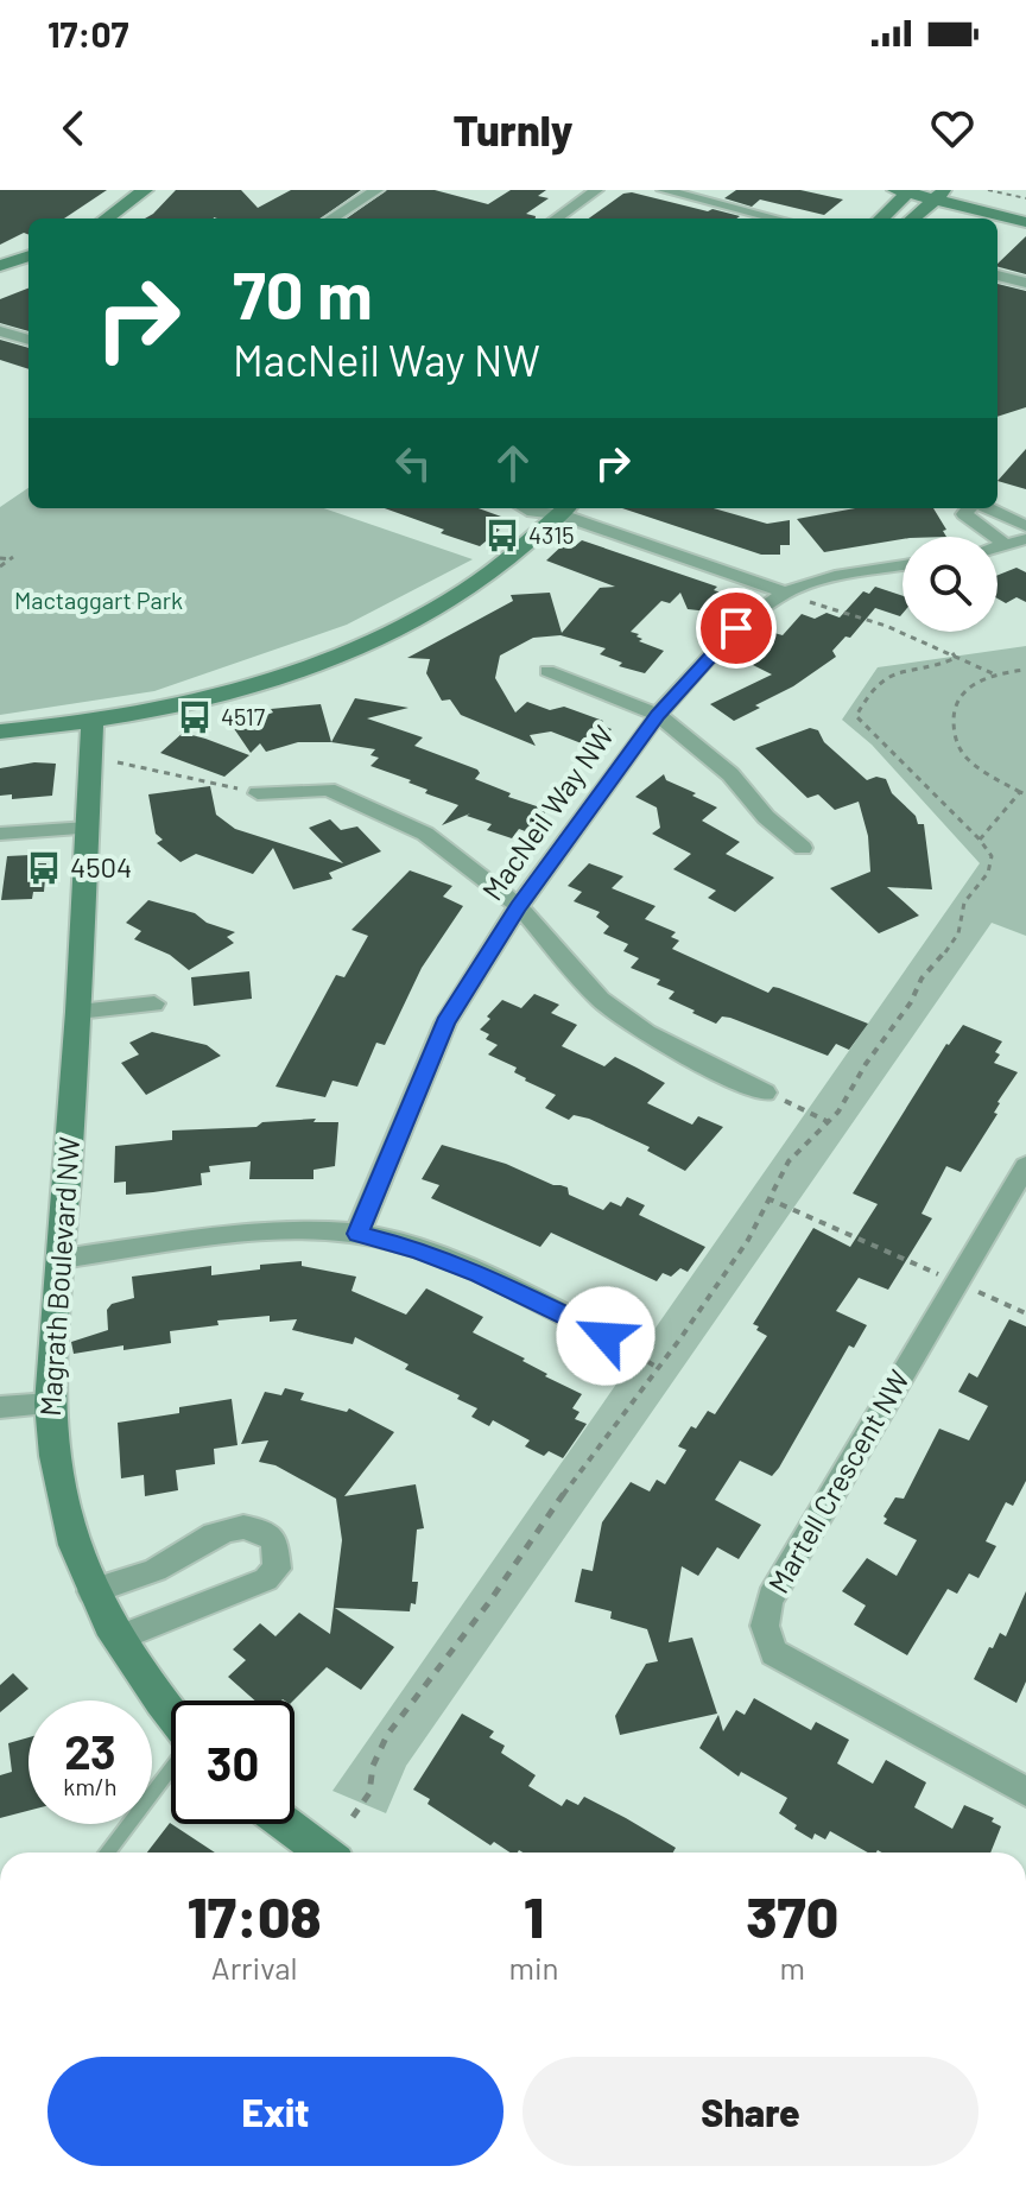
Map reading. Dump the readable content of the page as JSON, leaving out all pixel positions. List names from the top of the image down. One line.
{"streets":{"street":["MacNeil Way NW","Magrath Boulevard NW","Martell Crescent NW"]},"parks":["Mactaggart Park"],"places":{"bus stop":["4315","4517","4504"]},"page":{"status":"17:07","header":"Turnly","turn":["70 m","MacNeil Way NW"],"speed":"23 km/h","limit":"30","eta":["17:08","Arrival","1","min","370","m"],"buttons":["Exit","Share"]}}
